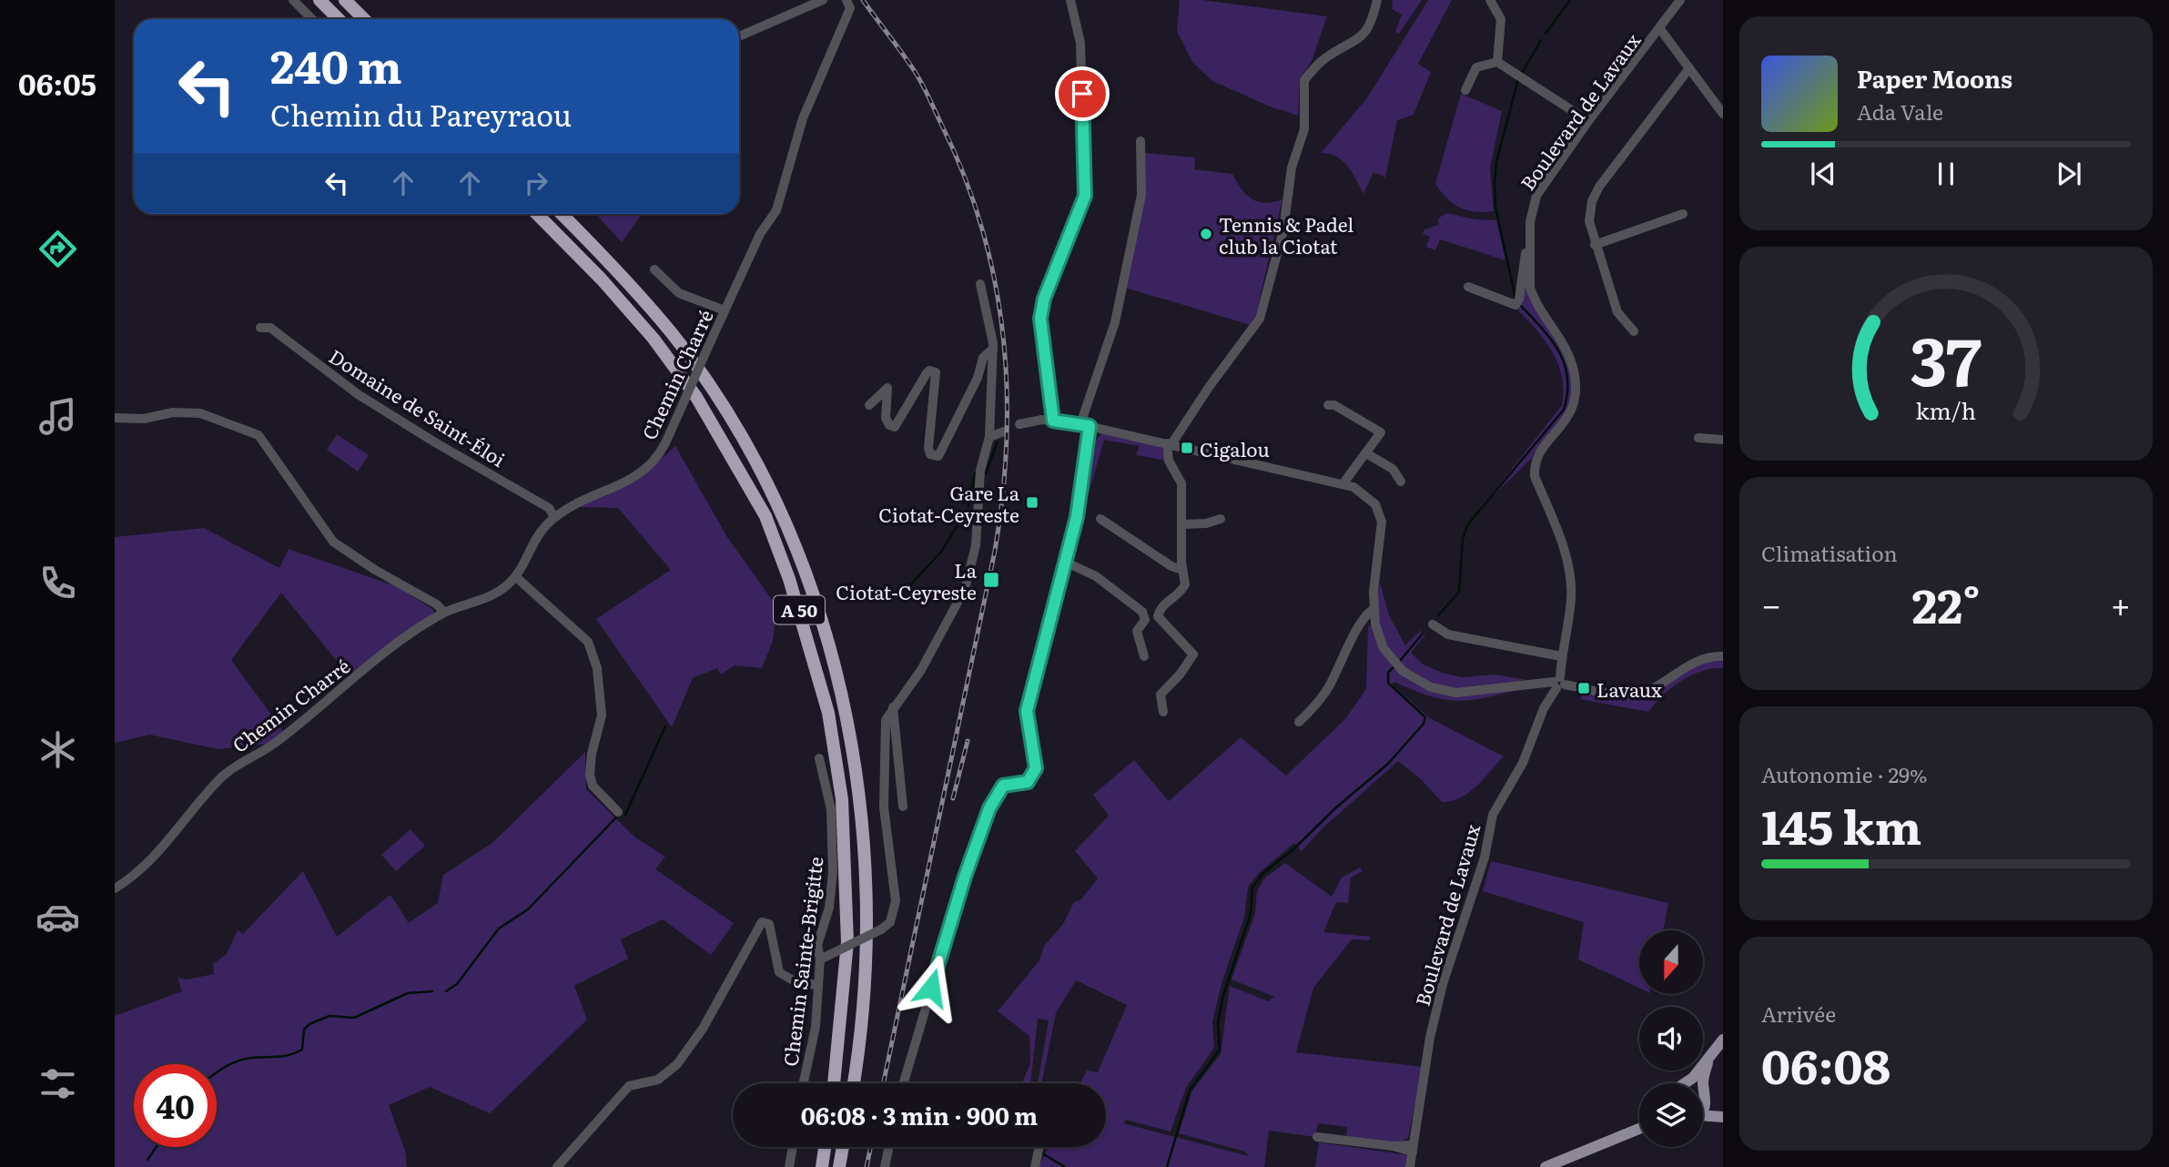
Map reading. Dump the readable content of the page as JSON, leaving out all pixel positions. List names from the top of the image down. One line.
{"streets":{"highway":["A 50"],"street":["Boulevard de Lavaux","Chemin Charré","Domaine de Saint-Éloi","Chemin Sainte-Brigitte"]},"crossings":[["Chemin Charré","Domaine de Saint-Éloi"]],"places":{"other":["Tennis & Padel club la Ciotat"],"transit":["Cigalou","Gare La Ciotat-Ceyreste","La Ciotat-Ceyreste","Lavaux"]},"north":"bottom","page":{"tabs":"06:05","turn":["240 m","Chemin du Pareyraou"],"song":["Paper Moons","Ada Vale"],"tile":["Climatisation",["Autonomie · 29%","145 km"],["Arrivée","06:08"]],"heat":["−","22°","+"],"limit":"40","trip":"06:08 · 3 min · 900 m","gauge":["37","km/h"]}}
